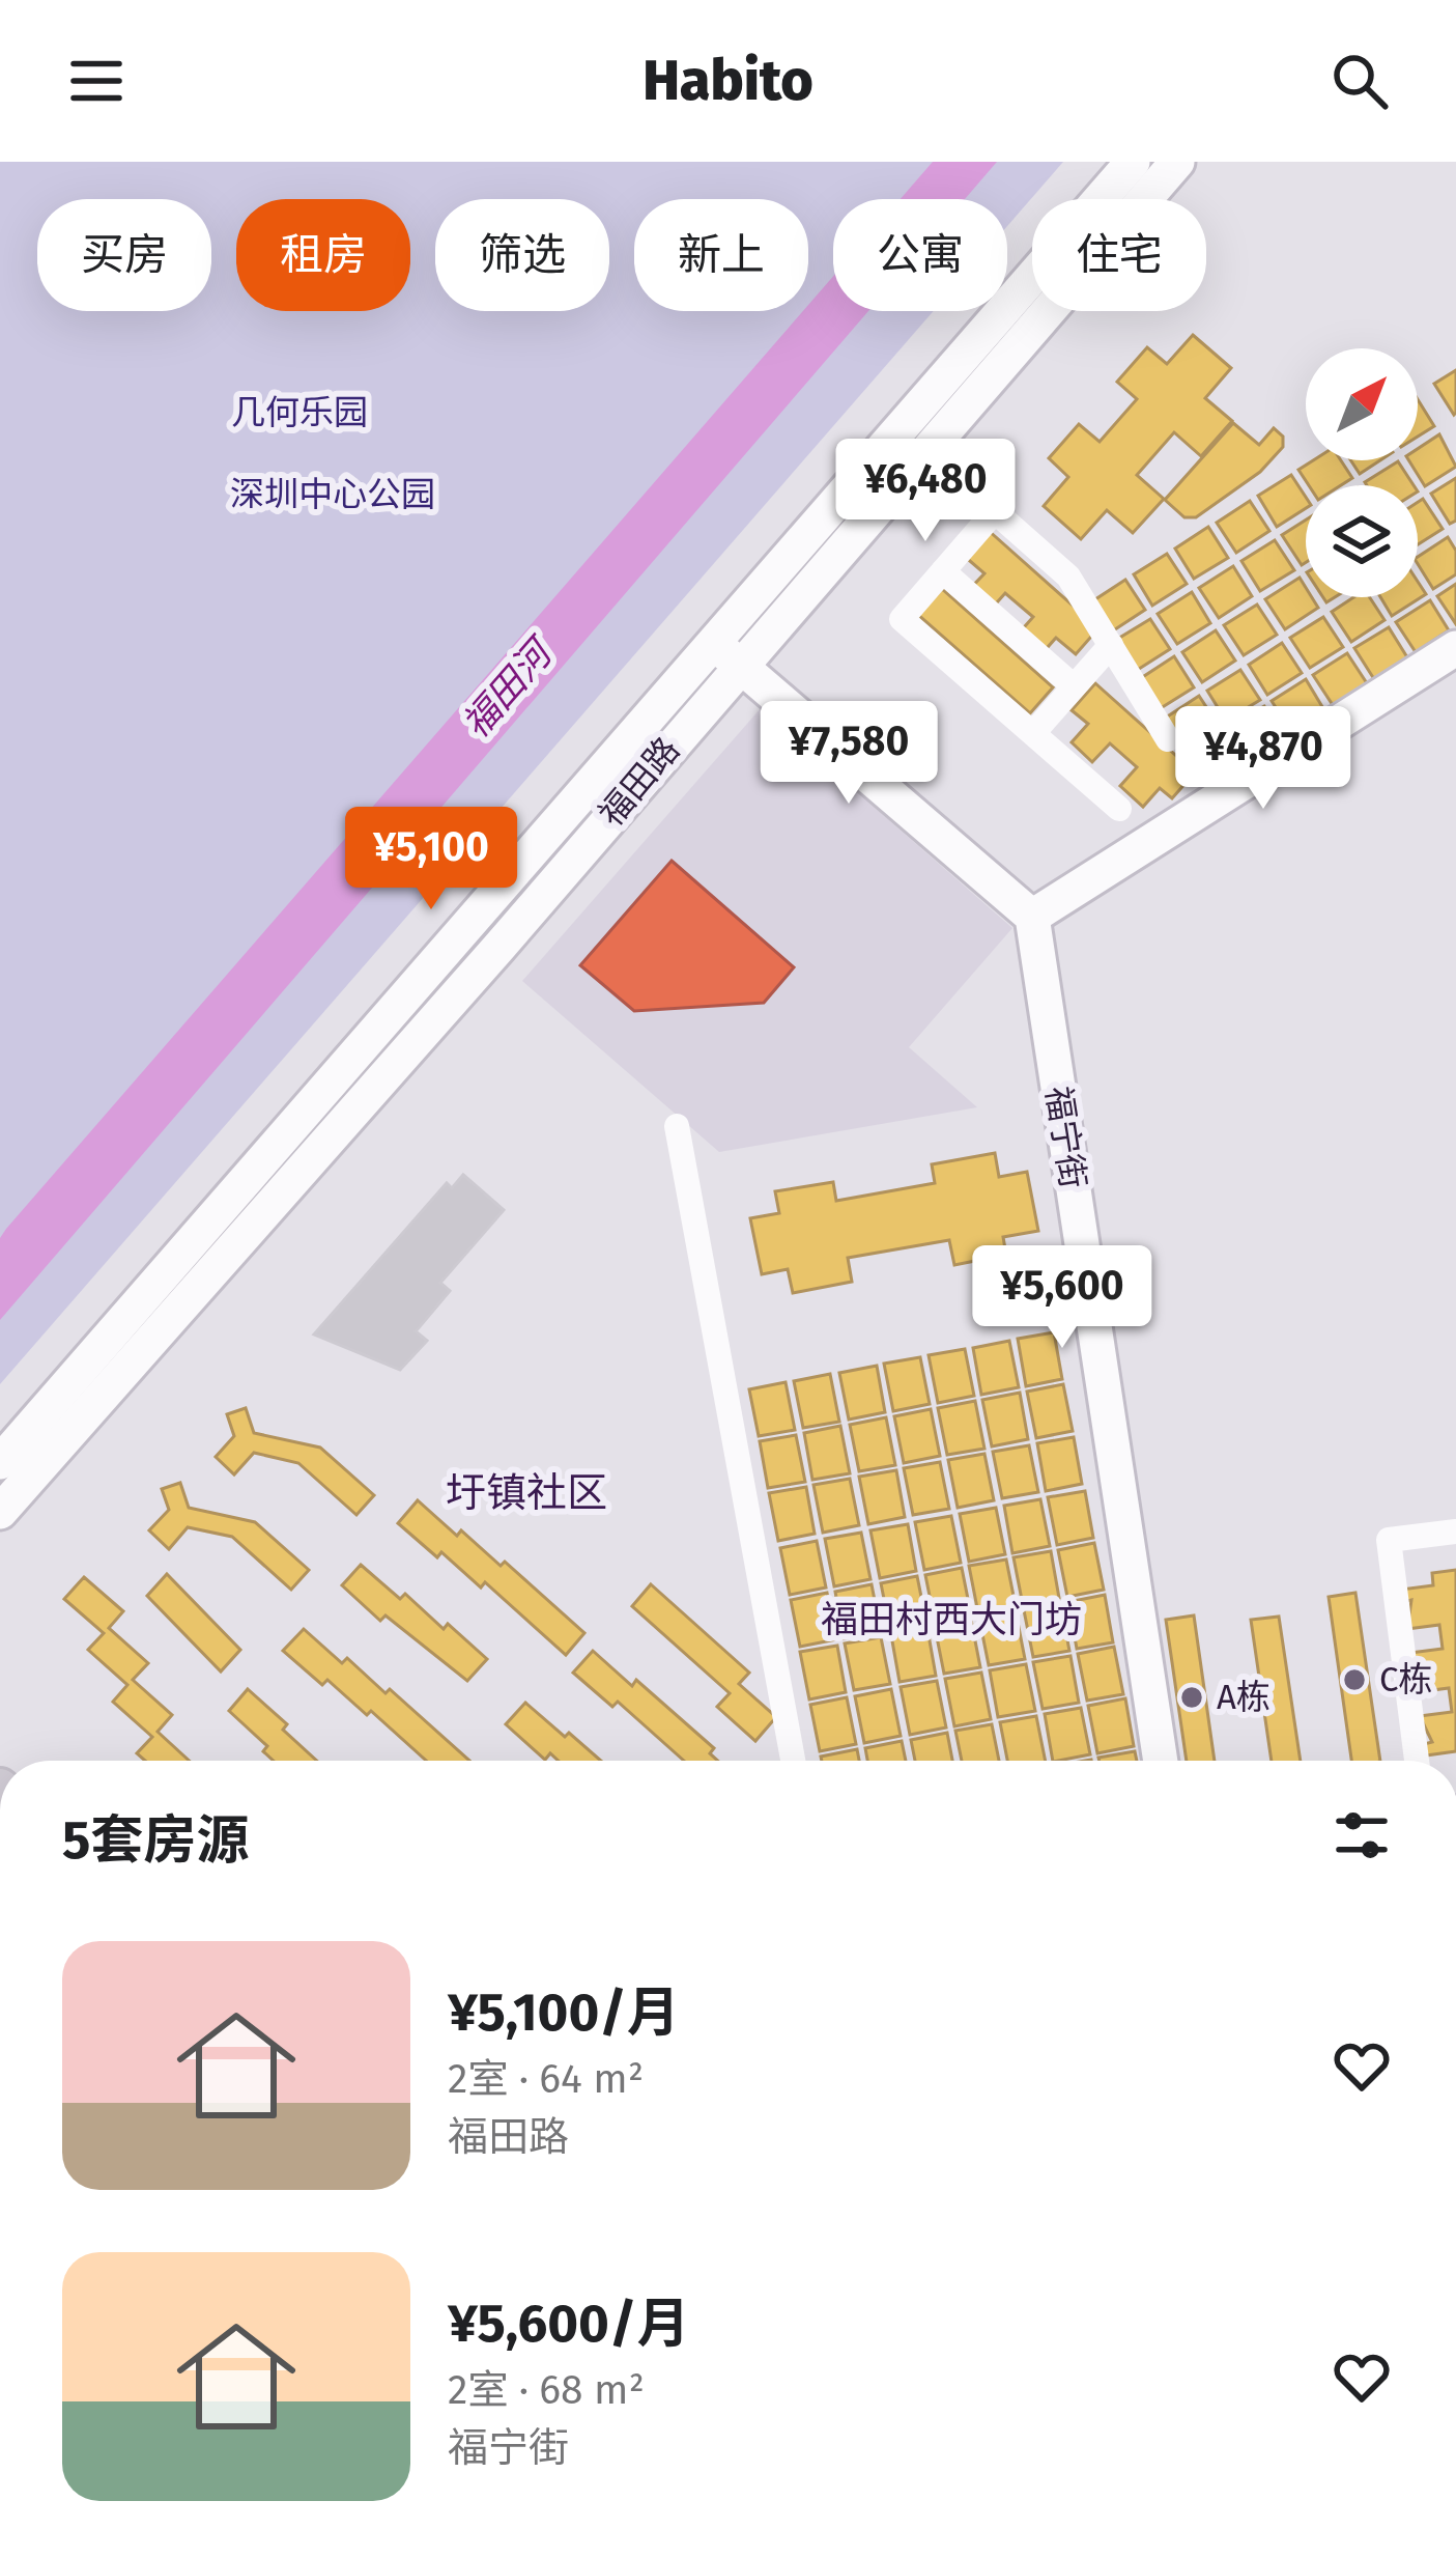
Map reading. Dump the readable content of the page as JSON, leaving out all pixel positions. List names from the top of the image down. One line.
{"streets":{"main road":["福田路","福宁街"]},"districts":["圩镇社区","福田村西大门坊"],"water":["福田河"],"parks":["几何乐园","深圳中心公园"],"places":["C栋","A栋"],"north":"top right","page":{"header":"Habito","chip":["买房","租房","筛选","新上","公寓","住宅"],"price":["¥6,480","¥7,580","¥4,870","¥5,100","¥5,600"],"heading":"5套房源","list":[{"name":"¥5,100/月","note":"2室 · 64 m² · 福田路"},{"name":"¥5,600/月","note":"2室 · 68 m² · 福宁街"}]}}
